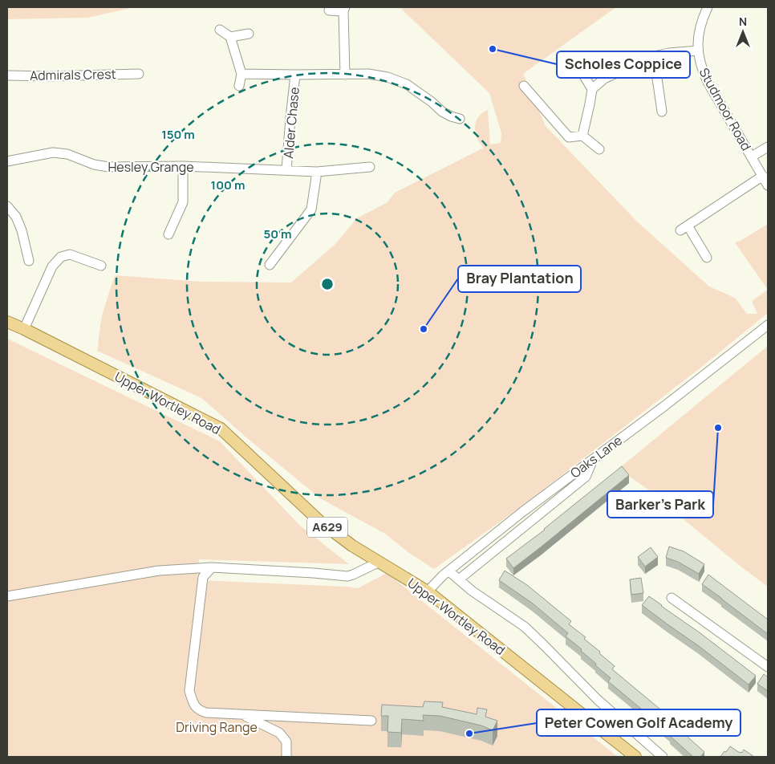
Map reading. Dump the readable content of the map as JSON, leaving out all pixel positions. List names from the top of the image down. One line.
{"streets":{"main road":["Upper Wortley Road","A629"],"street":["Admirals Crest","Studmoor Road","Alder Chase","Hesley Grange","Oaks Lane"]},"crossings":[["Alder Chase","Hesley Grange"],["Upper Wortley Road","Oaks Lane"]],"parks":["Driving Range"],"places":["Scholes Coppice","Bray Plantation","Barker's Park","Peter Cowen Golf Academy"],"north":"top","rings":["150 m","100 m","50 m"]}
